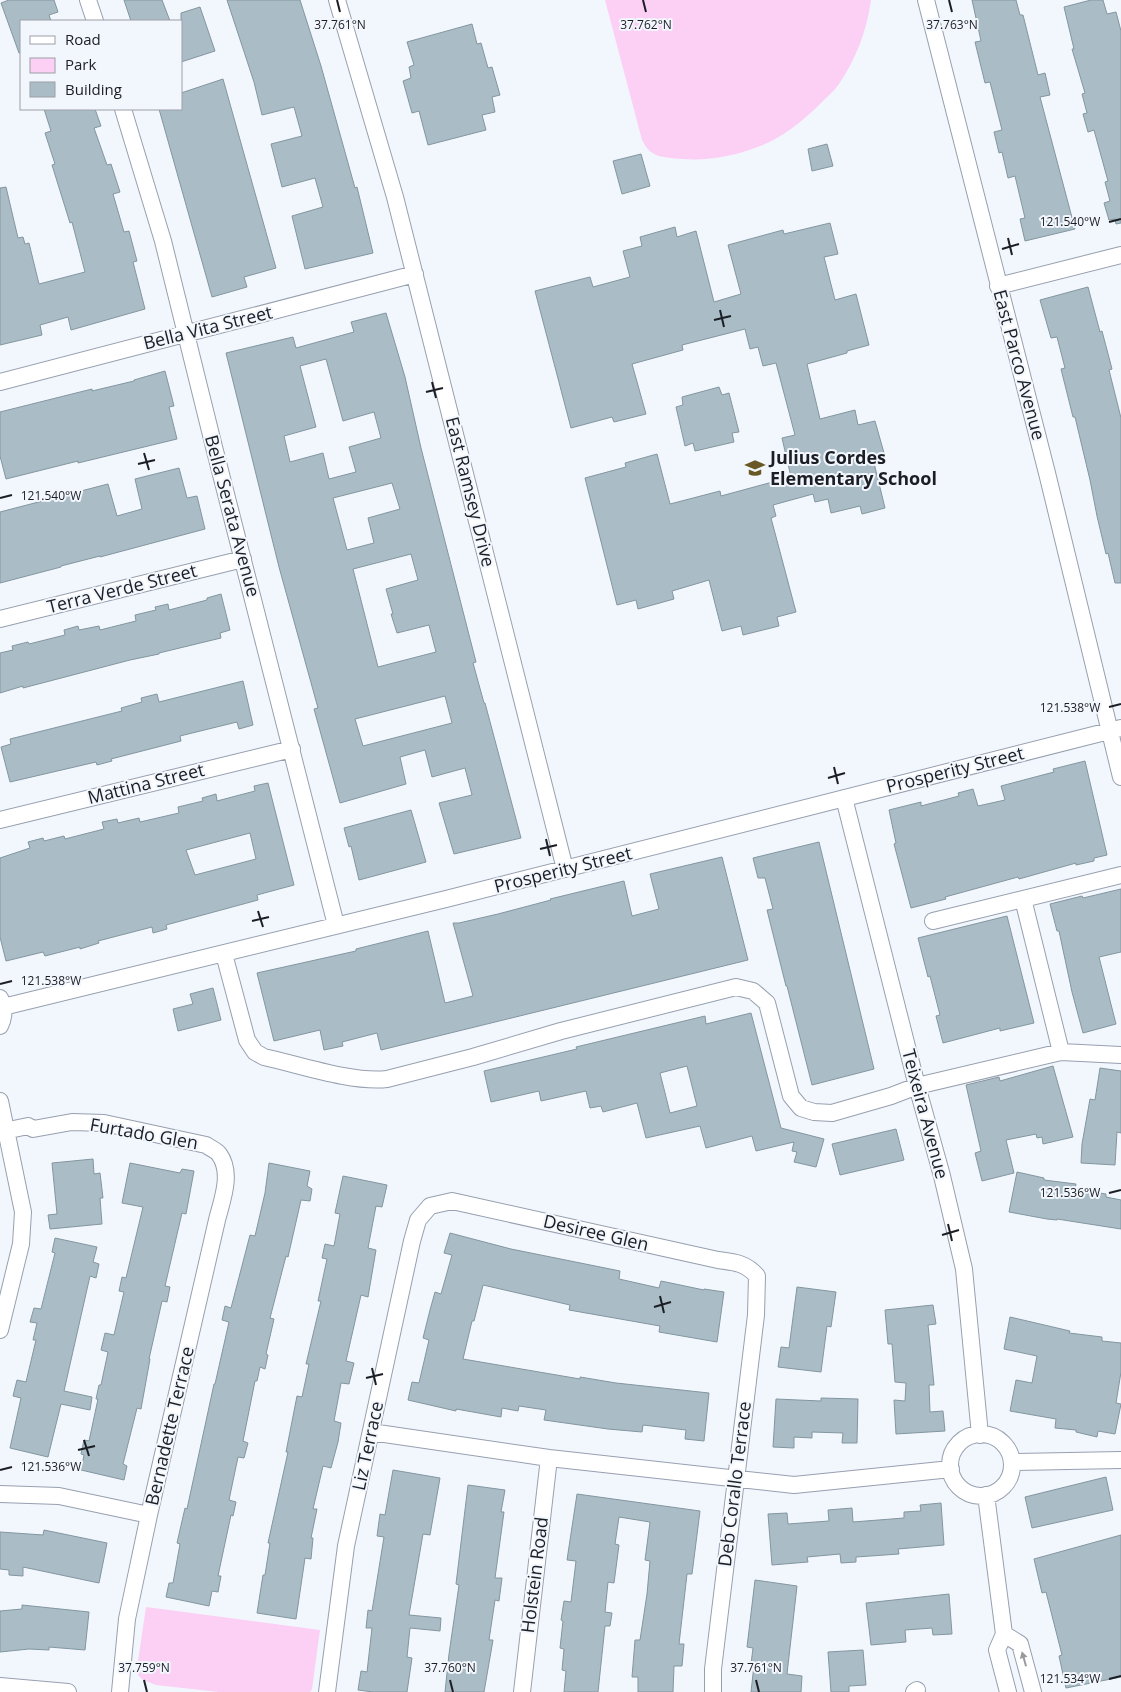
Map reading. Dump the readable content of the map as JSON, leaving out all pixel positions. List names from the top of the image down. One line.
{"streets":{"street":["Bella Vita Street","East Parco Avenue","East Ramsey Drive","Bella Serata Avenue","Terra Verde Street","Prosperity Street","Mattina Street","Teixeira Avenue","Furtado Glen","Desiree Glen","Bernadette Terrace","Liz Terrace","Deb Corallo Terrace","Holstein Road"]},"crossings":[["Bella Vita Street","East Ramsey Drive"],["Bella Vita Street","Bella Serata Avenue"],["East Parco Avenue","Prosperity Street"],["East Ramsey Drive","Prosperity Street"],["Bella Serata Avenue","Terra Verde Street"],["Bella Serata Avenue","Prosperity Street"],["Bella Serata Avenue","Mattina Street"],["Prosperity Street","Teixeira Avenue"],["Furtado Glen","Bernadette Terrace"],["Desiree Glen","Liz Terrace"],["Desiree Glen","Deb Corallo Terrace"]],"places":{"school or university":["Julius Cordes Elementary School"]},"legend":["Road","Park","Building"],"coordinates":["37.761°N","37.762°N","37.763°N","121.540°W","121.538°W","121.536°W","37.759°N","37.760°N","121.534°W"]}
